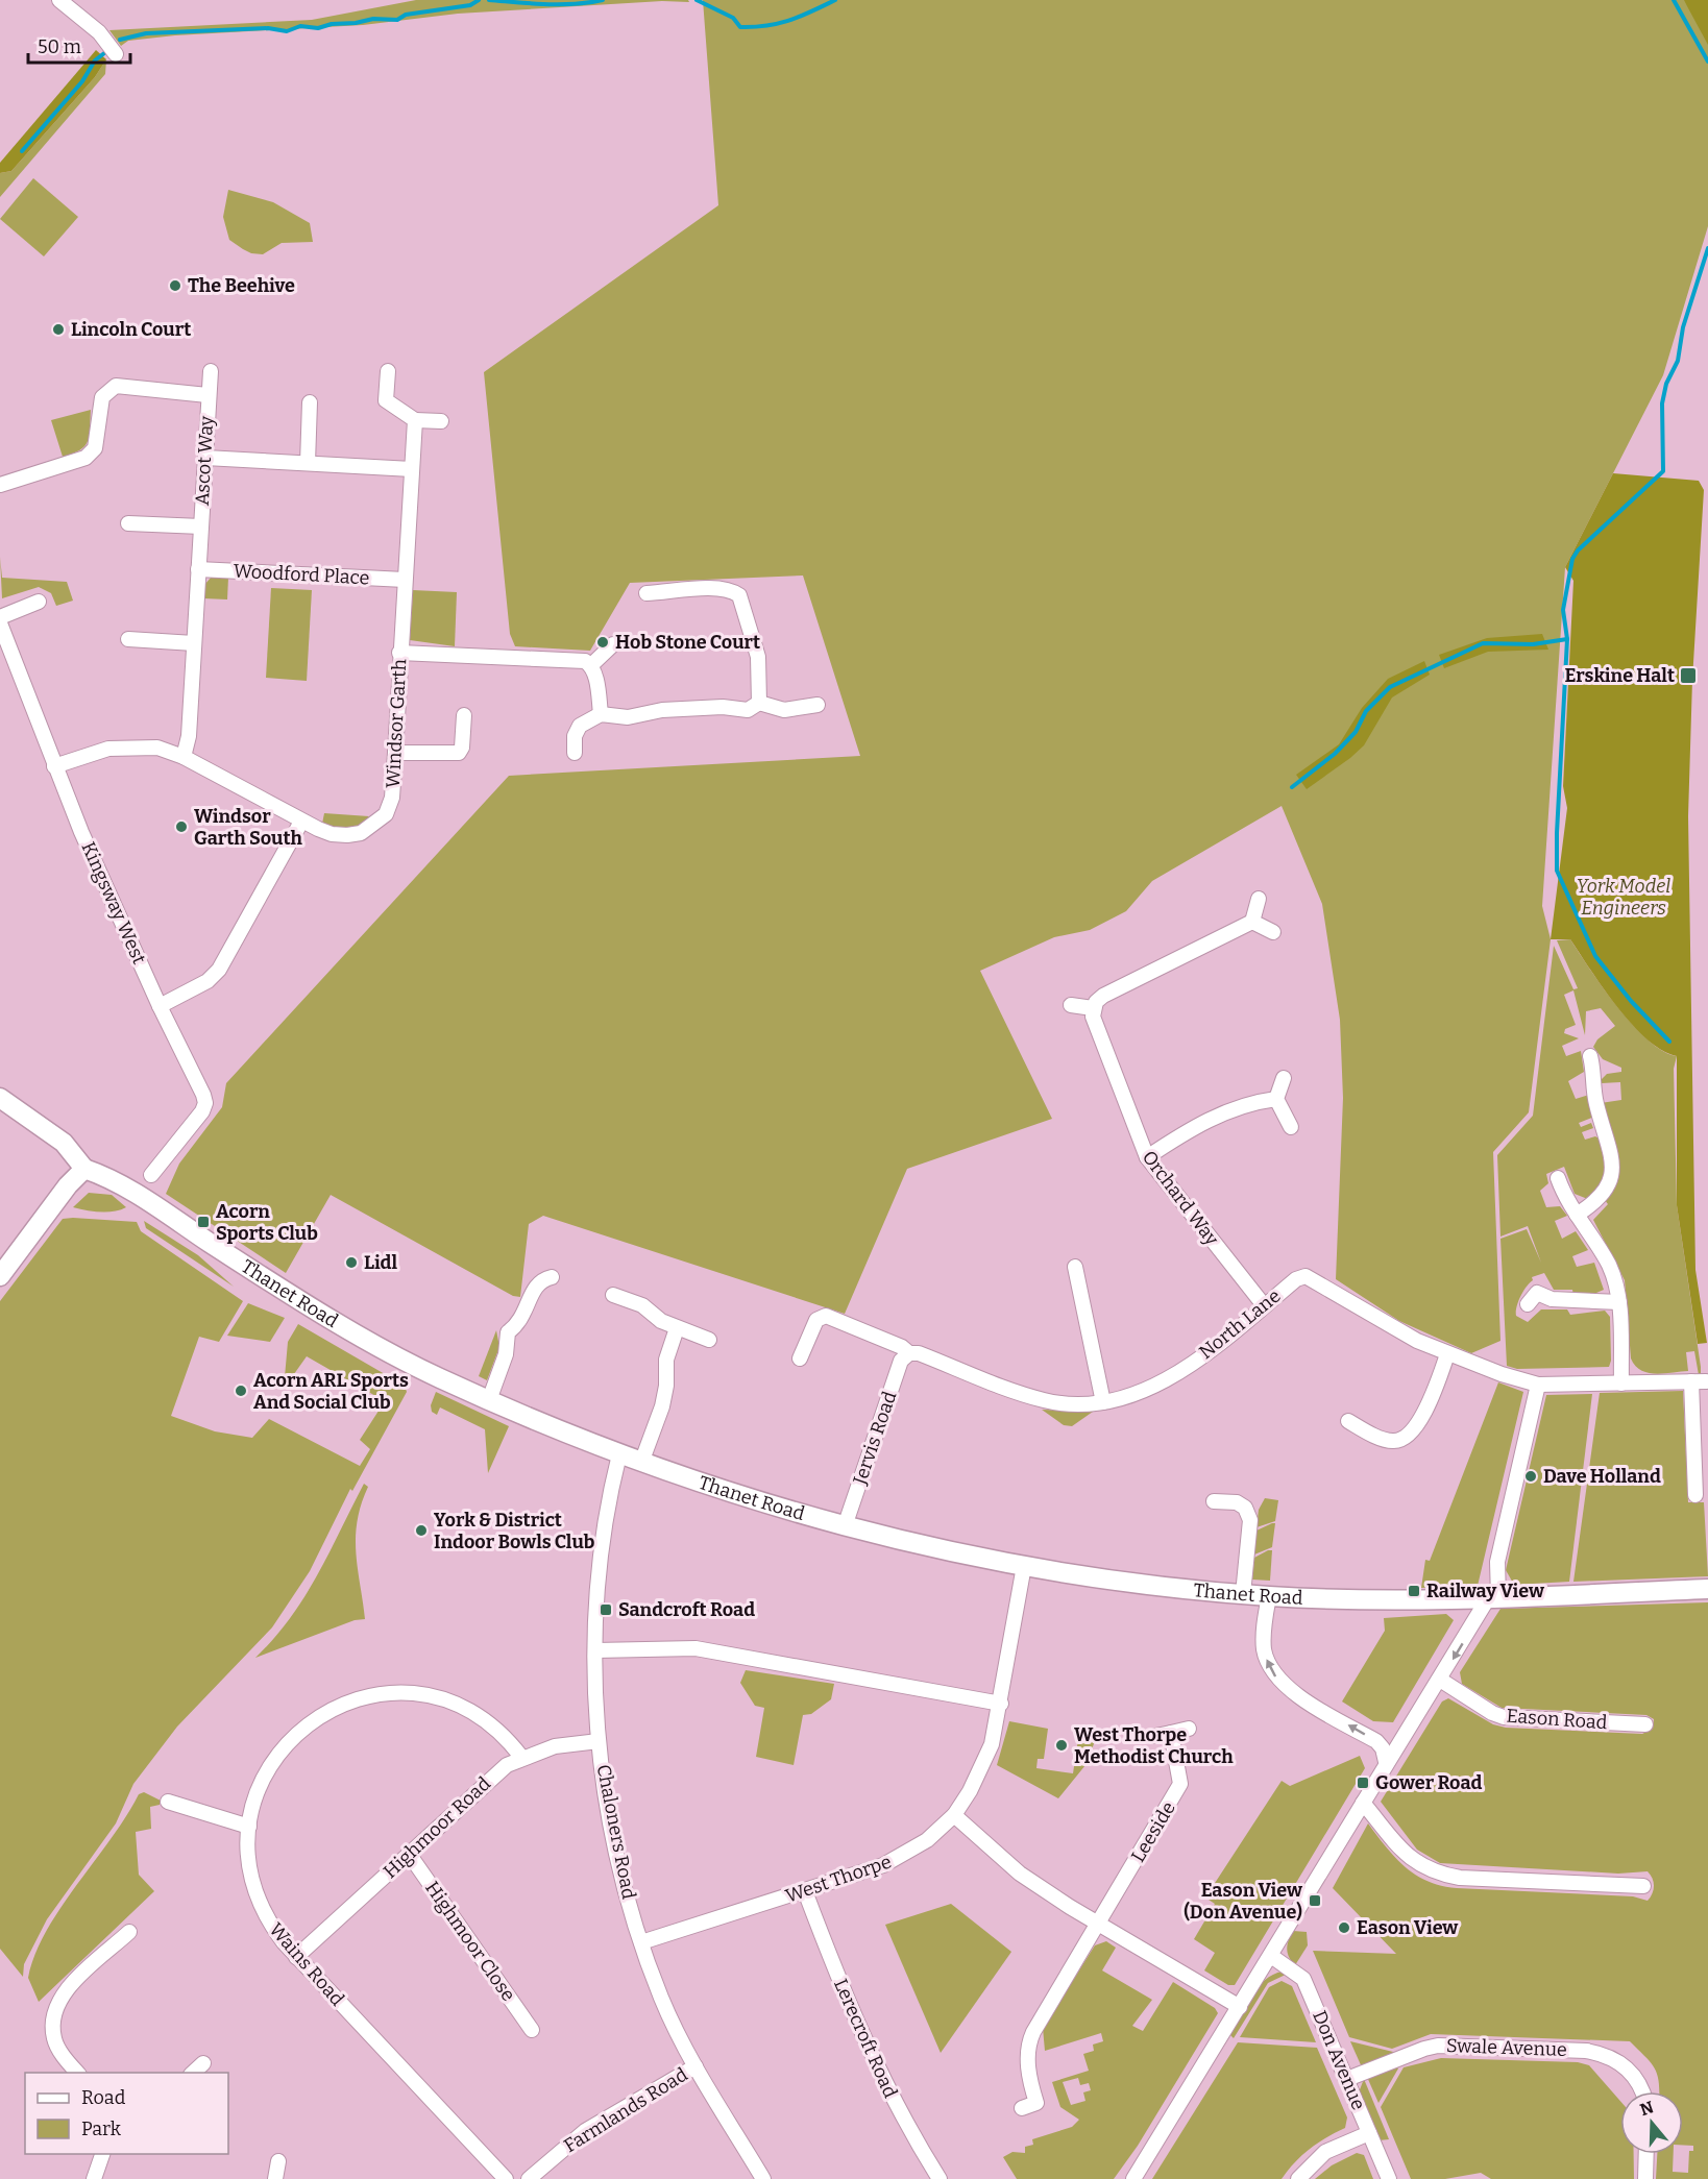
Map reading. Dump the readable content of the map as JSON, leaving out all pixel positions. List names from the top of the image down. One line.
{"streets":{"street":["Ascot Way","Woodford Place","Windsor Garth","Kingsway West","Orchard Way","Thanet Road","North Lane","Jervis Road","Eason Road","Highmoor Road","Chaloners Road","Leeside","West Thorpe","Highmoor Close","Wains Road","Lerecroft Road","Swale Avenue","Don Avenue","Farmlands Road"]},"crossings":[["Ascot Way","Woodford Place"],["Ascot Way","Windsor Garth"],["Woodford Place","Windsor Garth"],["Windsor Garth","Kingsway West"],["Orchard Way","North Lane"],["Thanet Road","Jervis Road"],["Thanet Road","Chaloners Road"],["Thanet Road","West Thorpe"],["North Lane","Jervis Road"],["Highmoor Road","Chaloners Road"],["Highmoor Road","Highmoor Close"],["Highmoor Road","Wains Road"],["Chaloners Road","West Thorpe"],["Chaloners Road","Farmlands Road"],["West Thorpe","Lerecroft Road"],["Swale Avenue","Don Avenue"]],"parks":["York Model Engineers"],"places":{"other":["The Beehive","Lincoln Court","Hob Stone Court","Windsor Garth South","Lidl","Acorn ARL Sports And Social Club","Dave Holland","York & District Indoor Bowls Club","West Thorpe Methodist Church","Eason View"],"transit":["Erskine Halt","Acorn Sports Club","Railway View","Sandcroft Road","Gower Road","Eason View (Don Avenue)"]},"legend":["Road","Park"],"scale_bar":"50 m","north":"top"}
